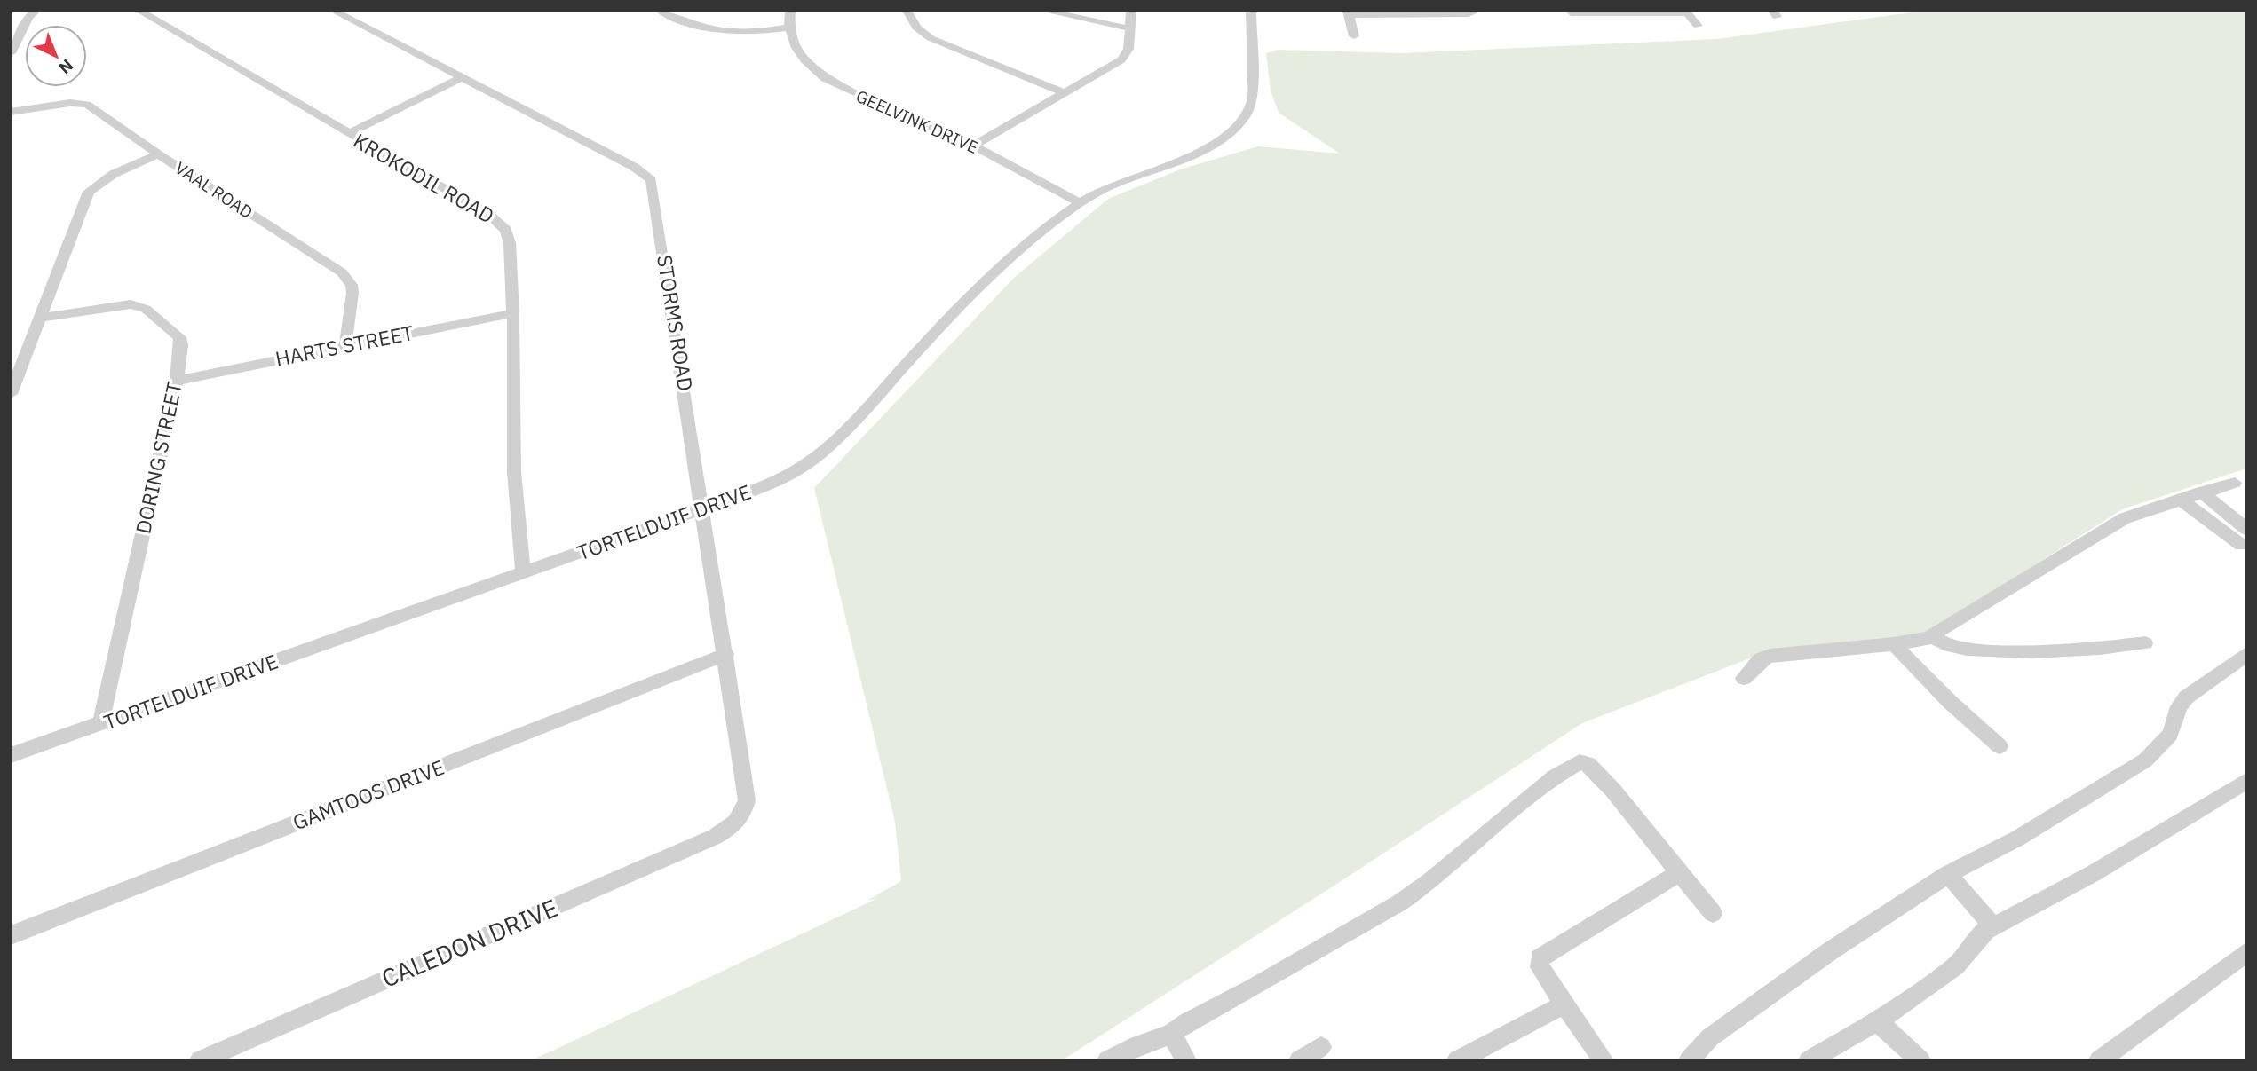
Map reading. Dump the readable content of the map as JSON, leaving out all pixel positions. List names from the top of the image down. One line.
{"streets":{"street":["GEELVINK DRIVE","KROKODIL ROAD","VAAL ROAD","STORMS ROAD","HARTS STREET","DORING STREET","TORTELDUIF DRIVE","GAMTOOS DRIVE","CALEDON DRIVE"]},"crossings":[["GEELVINK DRIVE","TORTELDUIF DRIVE"],["KROKODIL ROAD","HARTS STREET"],["KROKODIL ROAD","TORTELDUIF DRIVE"],["VAAL ROAD","HARTS STREET"],["STORMS ROAD","TORTELDUIF DRIVE"],["STORMS ROAD","GAMTOOS DRIVE"],["STORMS ROAD","CALEDON DRIVE"],["HARTS STREET","DORING STREET"],["DORING STREET","TORTELDUIF DRIVE"]],"north":"bottom right"}
